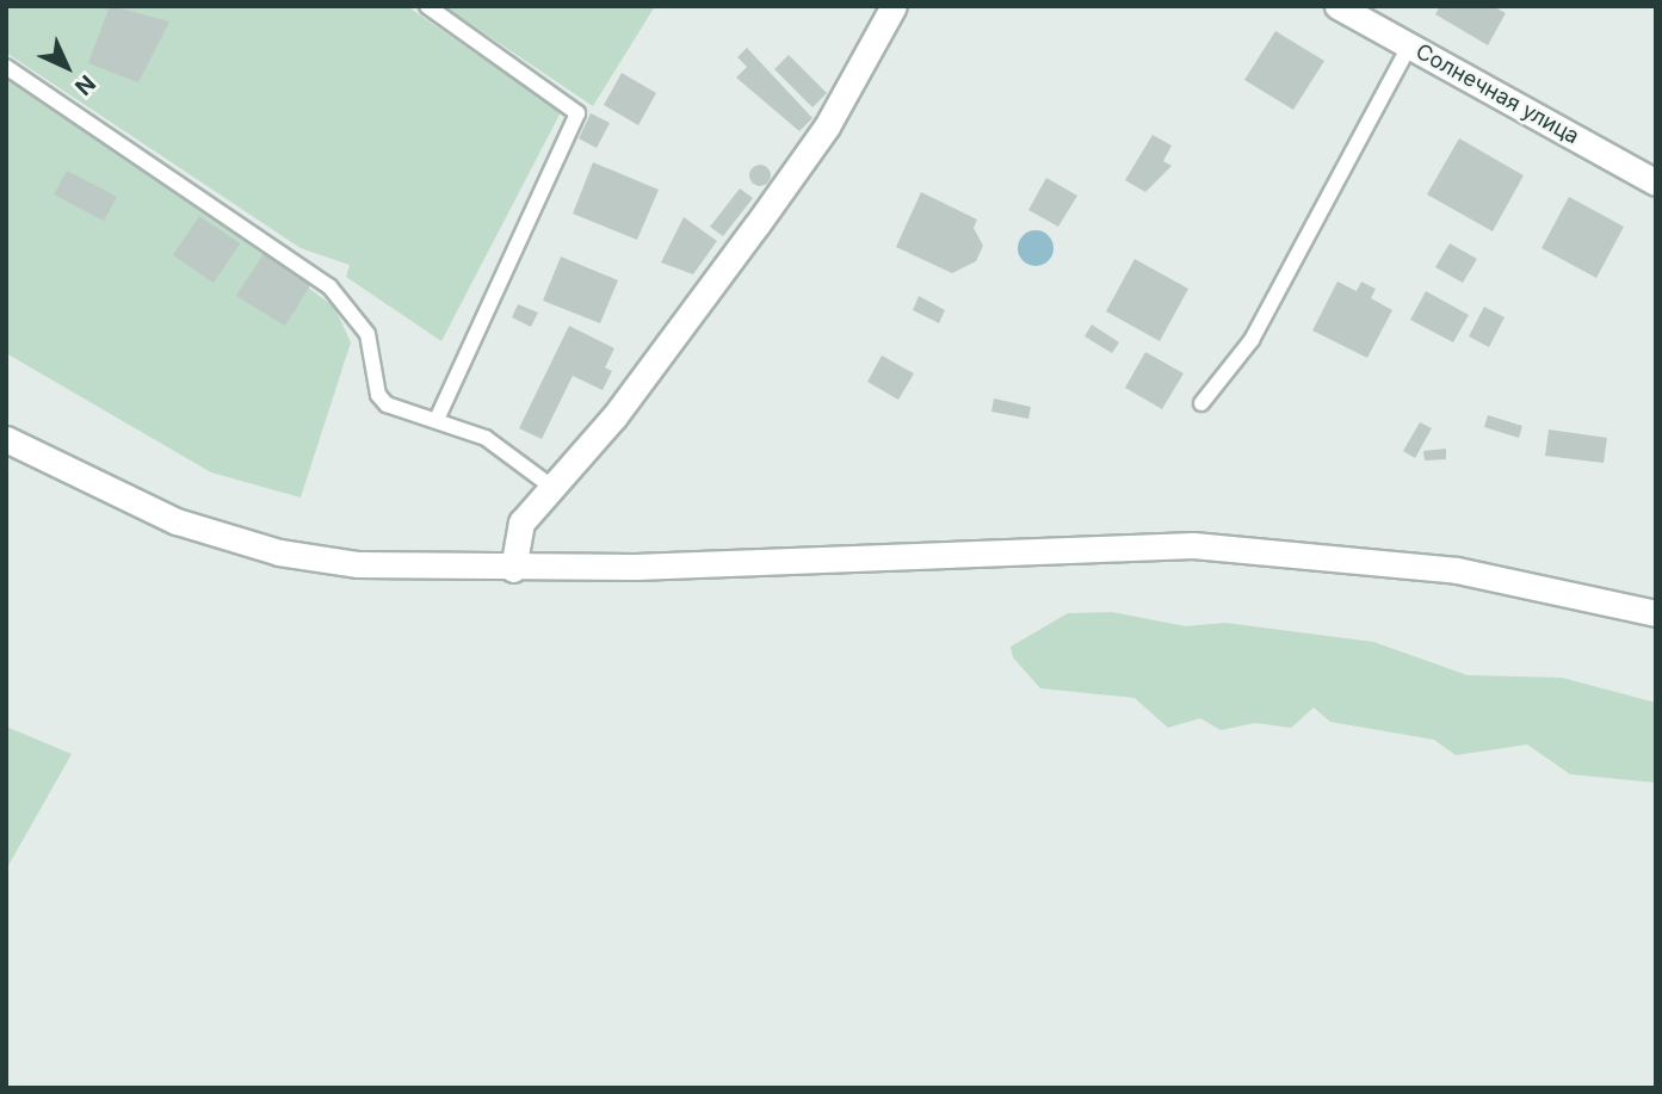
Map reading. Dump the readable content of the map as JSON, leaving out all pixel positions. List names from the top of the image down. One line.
{"streets":{"main road":["Солнечная улица"]},"north":"bottom right"}
